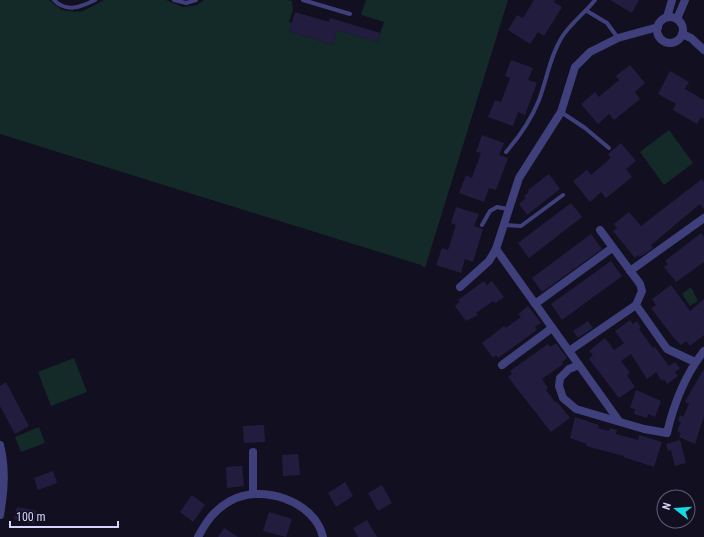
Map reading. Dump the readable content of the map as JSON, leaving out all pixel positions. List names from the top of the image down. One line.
{"scale_bar":"100 m","north":"left"}
